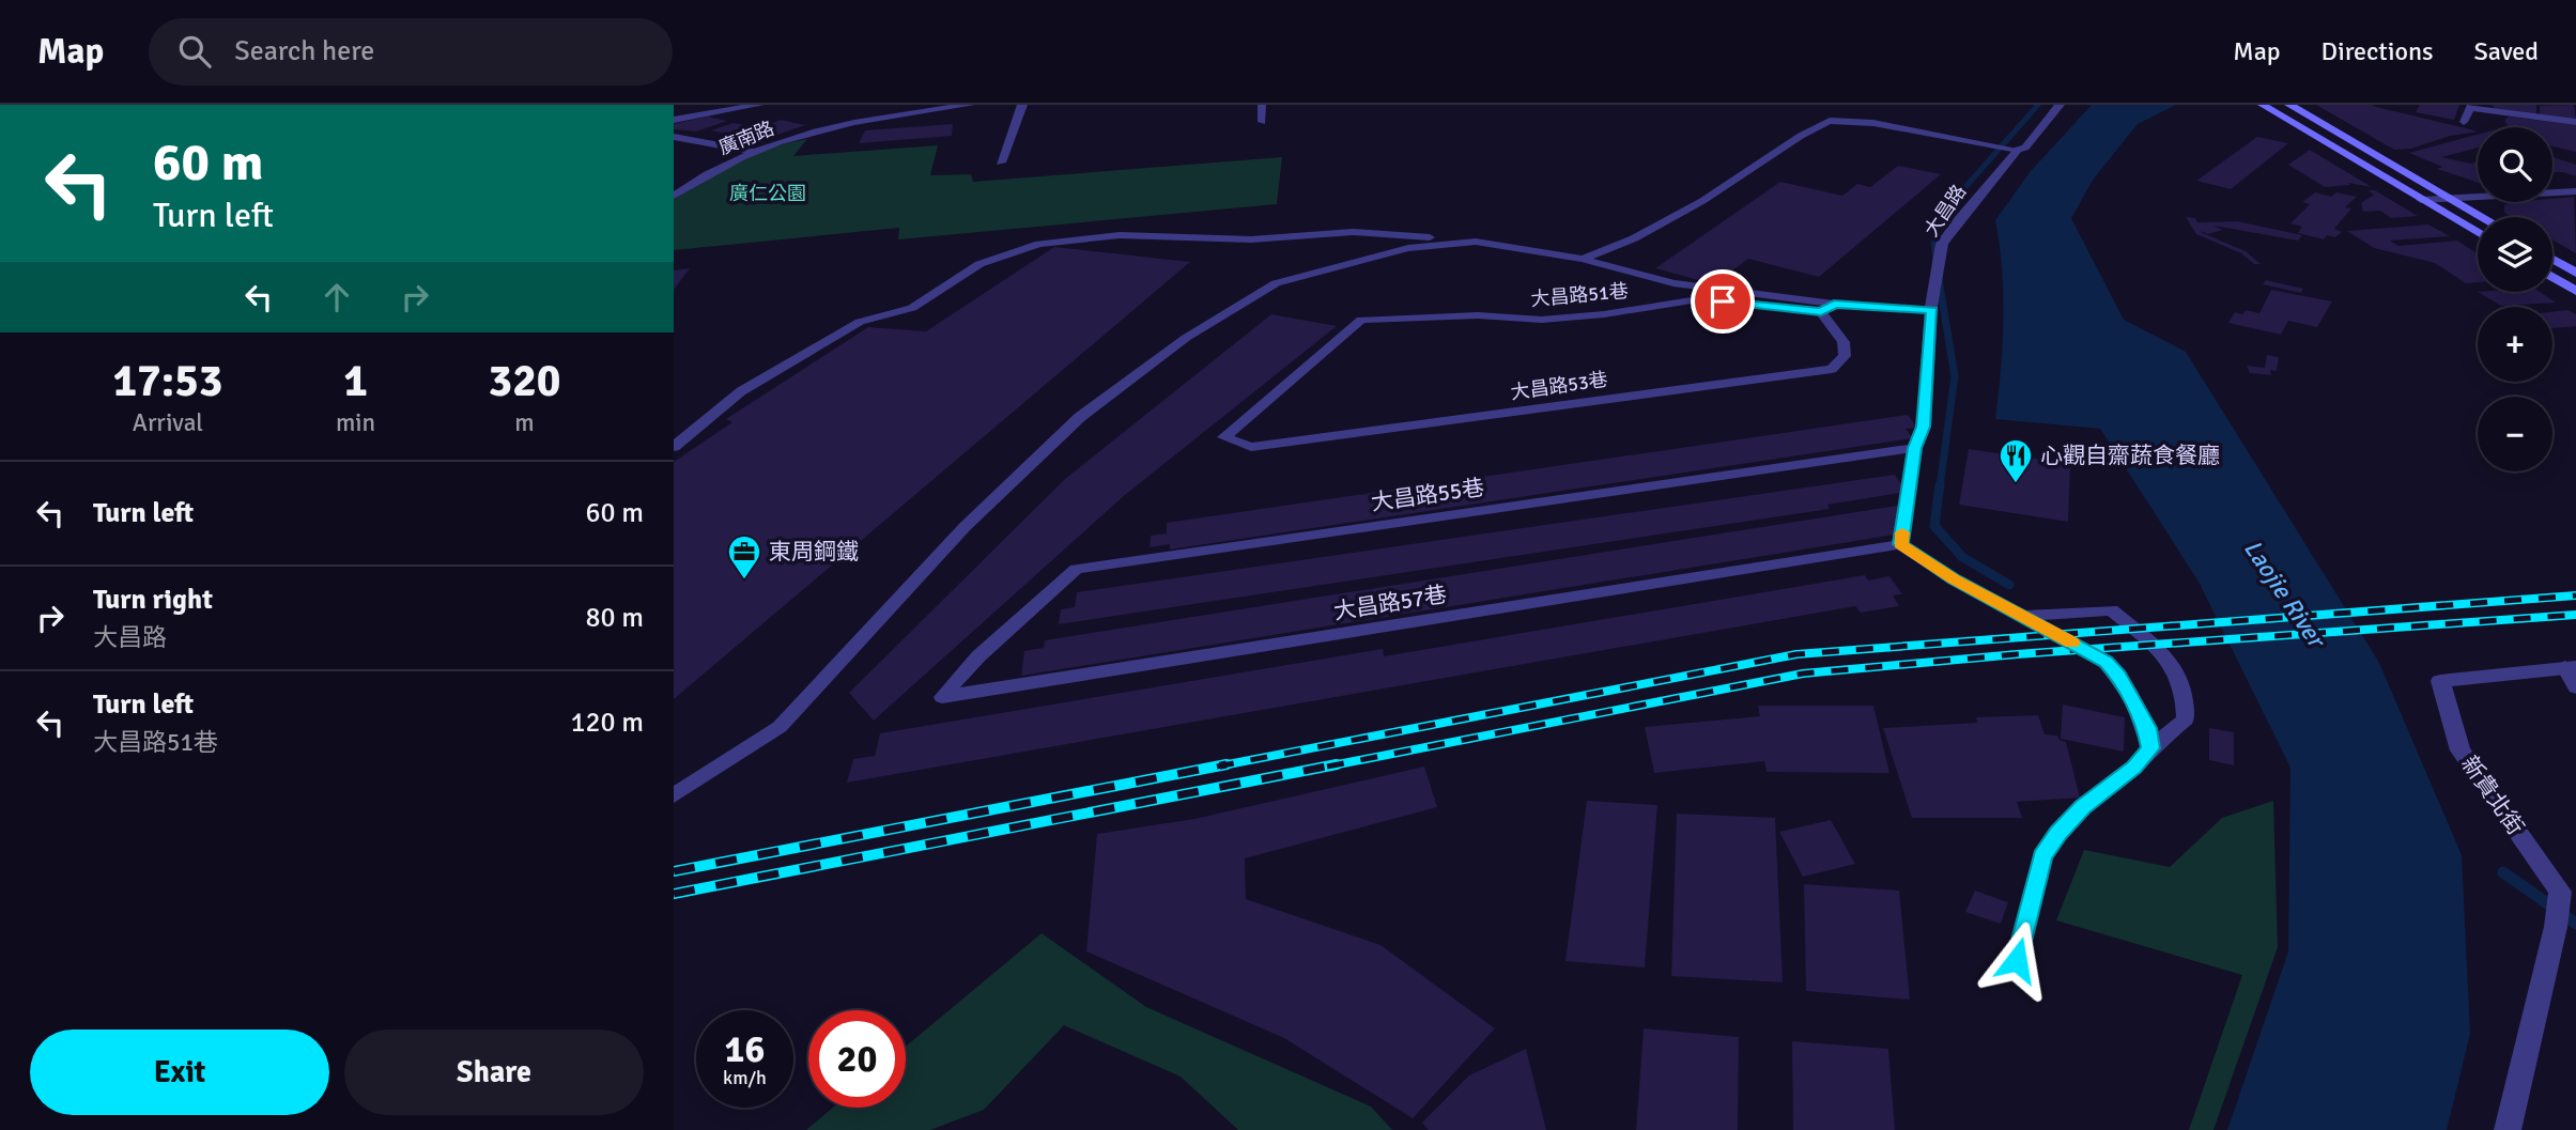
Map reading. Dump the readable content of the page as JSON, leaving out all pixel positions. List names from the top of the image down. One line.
{"streets":{"street":["新貴北街"],"lane":["廣南路","大昌路51巷","大昌路53巷","大昌路55巷","大昌路57巷"]},"crossings":[["大昌路51巷","大昌路53巷"],["大昌路55巷","大昌路57巷"]],"water":["Laojie River"],"parks":["廣仁公園"],"places":{"restaurant":["心觀自齋蔬食餐廳"],"office":["東周鋼鐵"]},"page":{"header":"Map","search":"Search here","nav":["Map","Directions","Saved"],"turn":["60 m","Turn left"],"map_buttons":["+","−"],"eta":["17:53","Arrival","1","min","320","m"],"list":[{"name":"Turn left","value":"60 m"},{"name":"Turn right","note":"大昌路","value":"80 m"},{"name":"Turn left","note":"大昌路51巷","value":"120 m"}],"speed":"16 km/h","limit":"20","buttons":["Exit","Share"]}}
